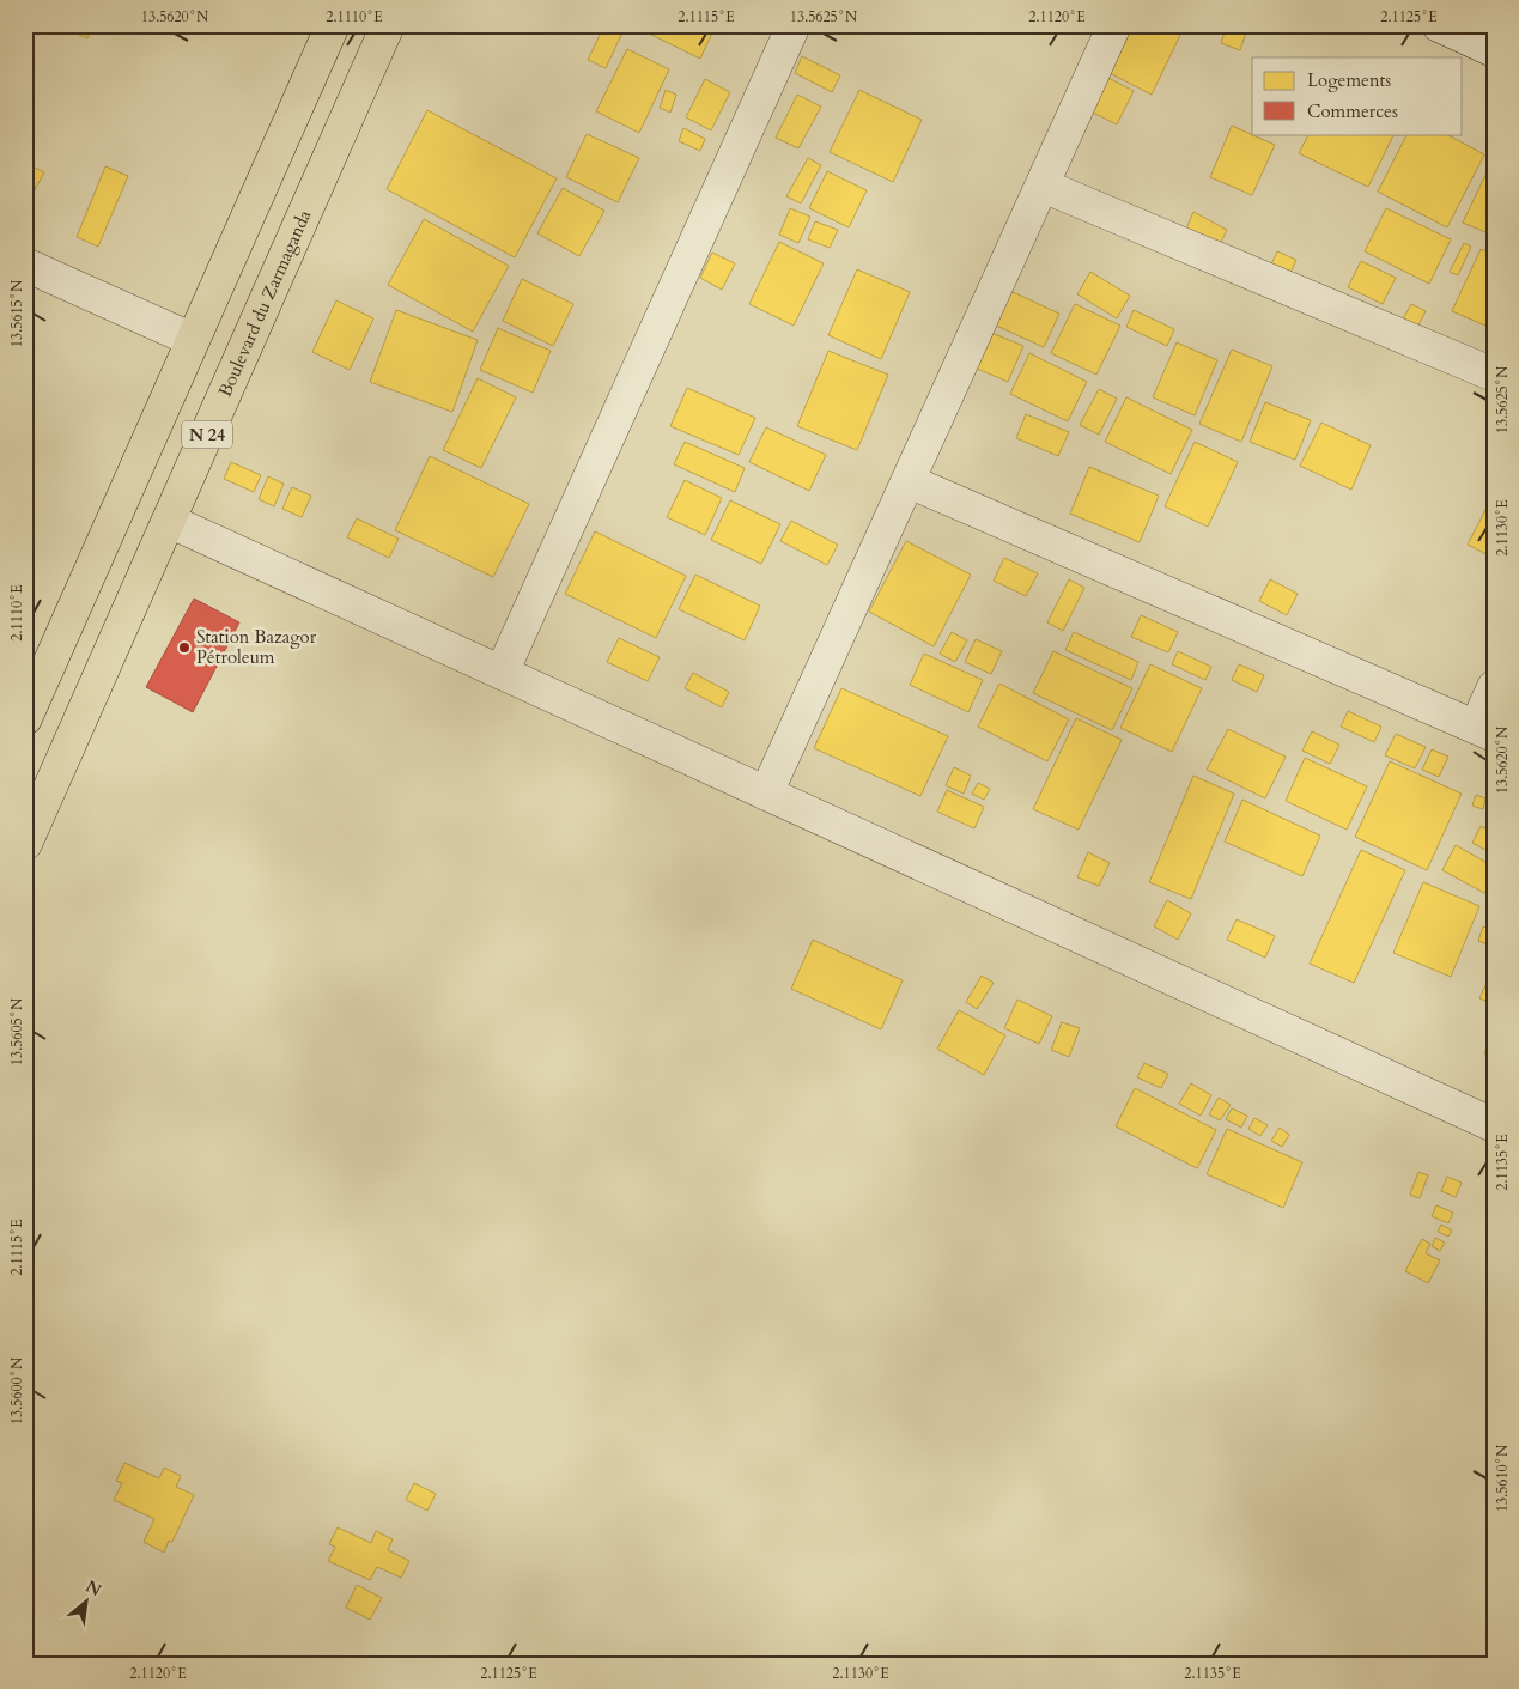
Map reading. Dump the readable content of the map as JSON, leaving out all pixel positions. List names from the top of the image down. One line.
{"streets":{"main road":["Boulevard du Zarmaganda","N 24"]},"places":["Station Bazagor Pétroleum"],"legend":["Logements","Commerces"],"north":"top right","coordinates":["13.5620°N","2.1110°E","2.1115°E","13.5625°N","2.1120°E","2.1125°E","13.5615°N","2.1130°E","13.5605°N","2.1135°E","13.5600°N","13.5610°N"]}
